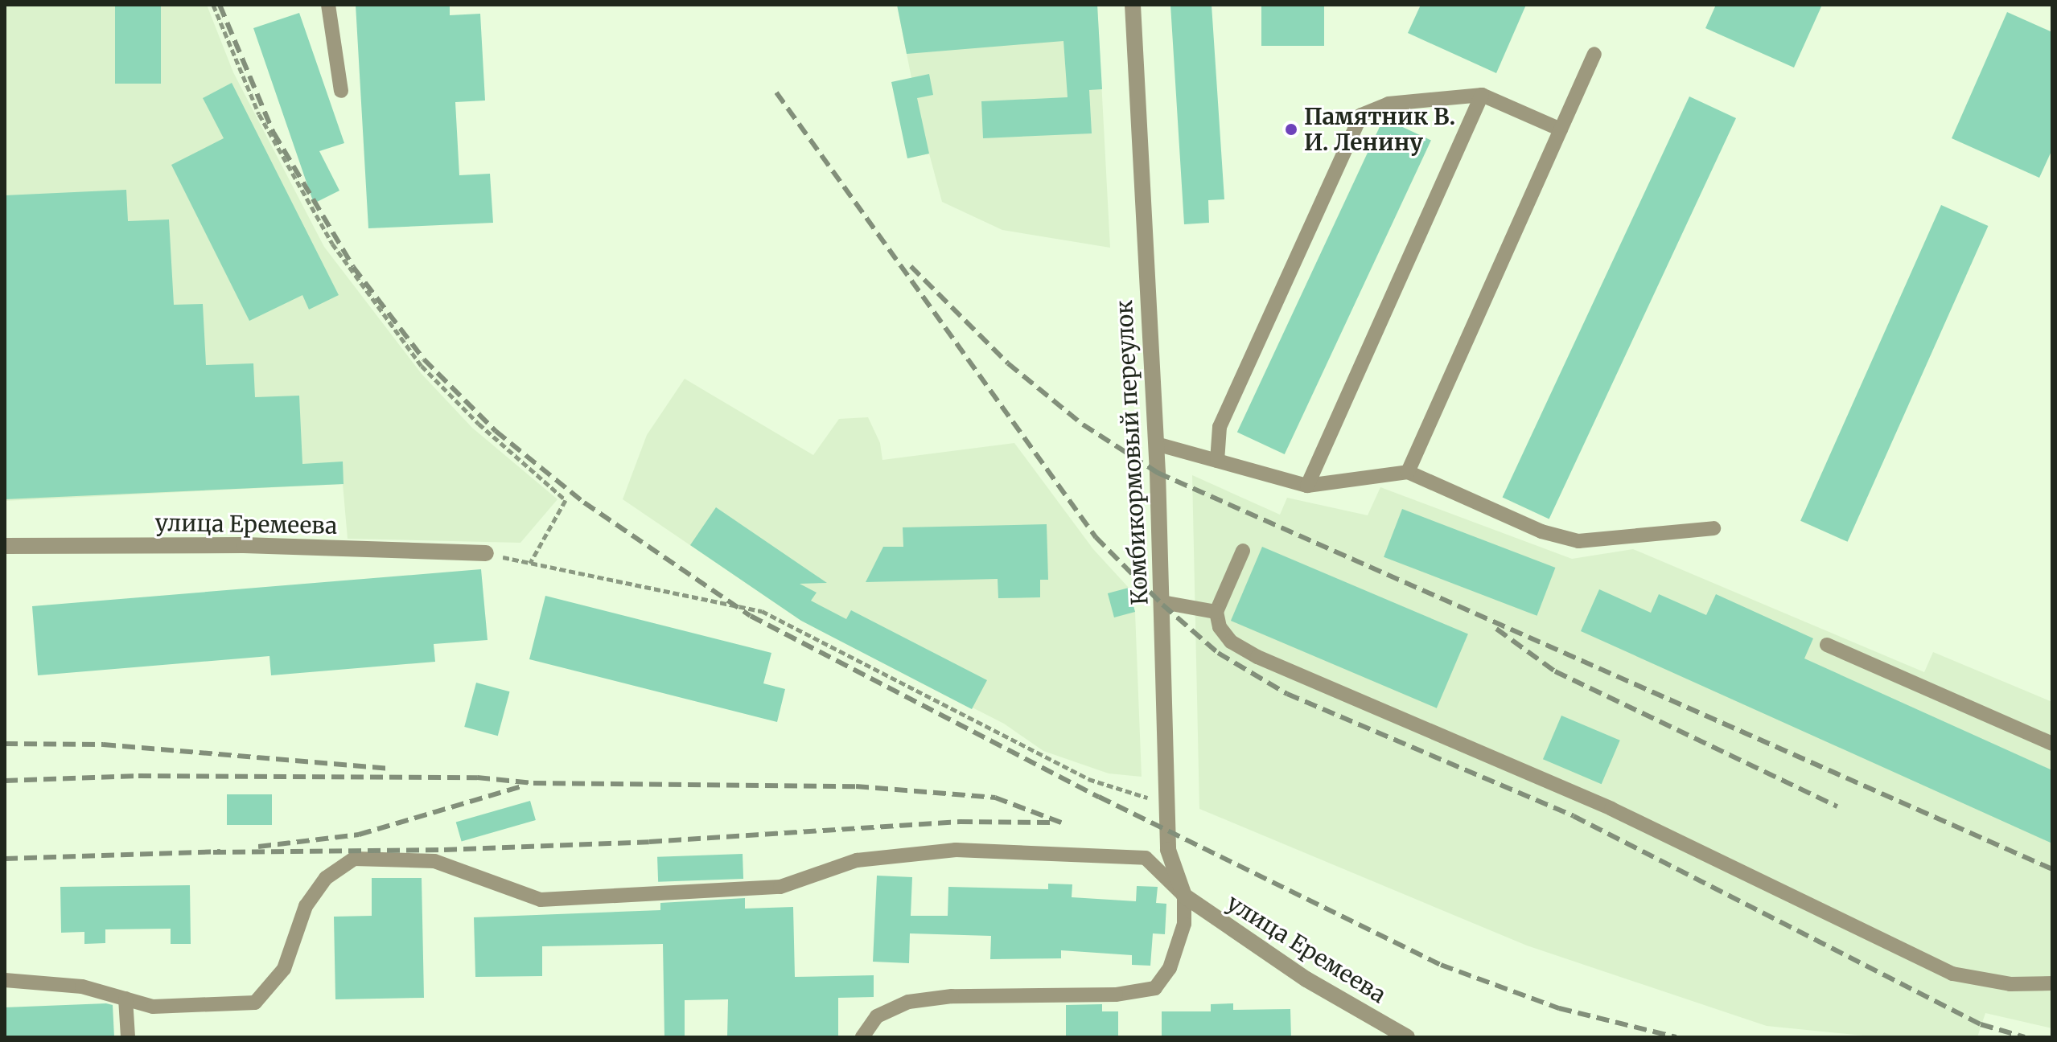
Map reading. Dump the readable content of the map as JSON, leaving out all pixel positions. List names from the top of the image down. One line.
{"streets":{"street":["Комбикормовый переулок","улица Еремеева"]},"crossings":[["Комбикормовый переулок","улица Еремеева"]],"places":["Памятник В. И. Ленину"]}
